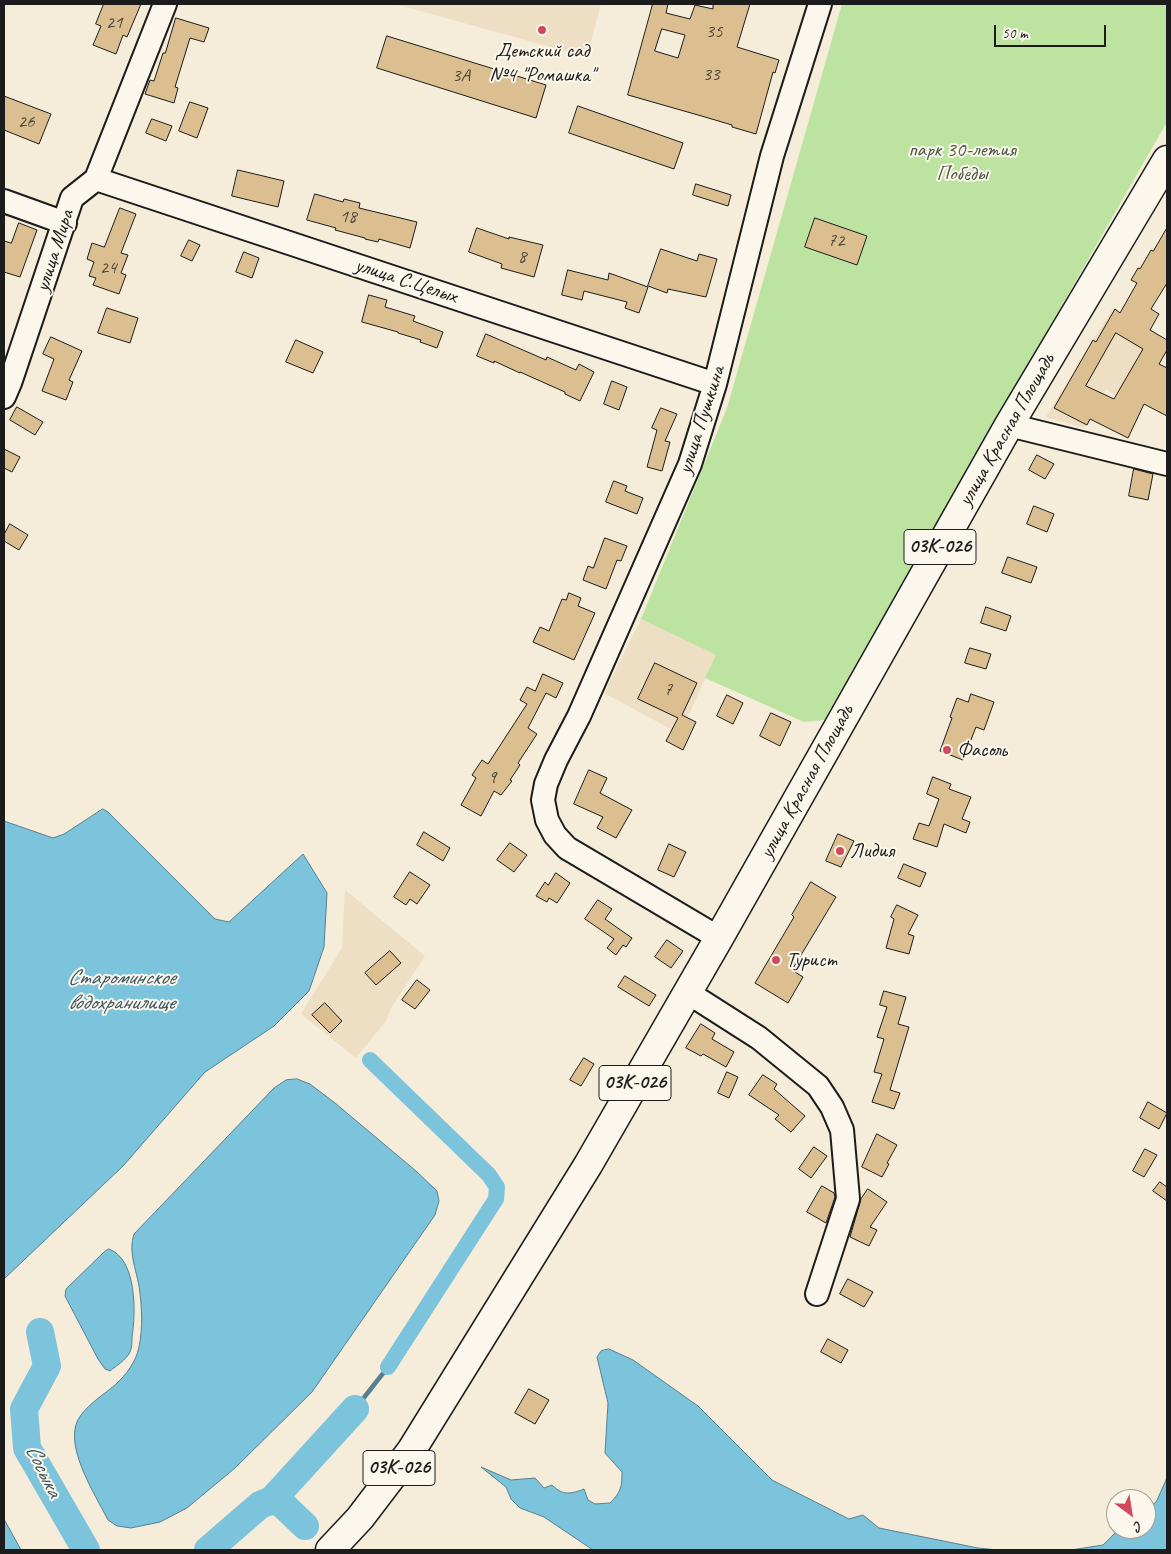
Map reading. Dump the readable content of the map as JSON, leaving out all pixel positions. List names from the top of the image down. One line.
{"streets":{"main road":["улица Красная Площадь","03К-026"],"street":["улица Мира","улица С.Целых","улица Пушкина"]},"crossings":[["улица Мира","улица С.Целых"],["улица С.Целых","улица Пушкина"],["улица Пушкина","улица Красная Площадь"]],"water":["Староминское водохранилище","Сосыка"],"parks":["парк 30-летия Победы"],"places":["Детский сад №4 \"Ромашка\"","Фасоль","Лидия","Турист"],"house_numbers":["21","35","33","3А","26","18","72","8","24","7","9"],"scale_bar":"50 m","north":"bottom right"}
